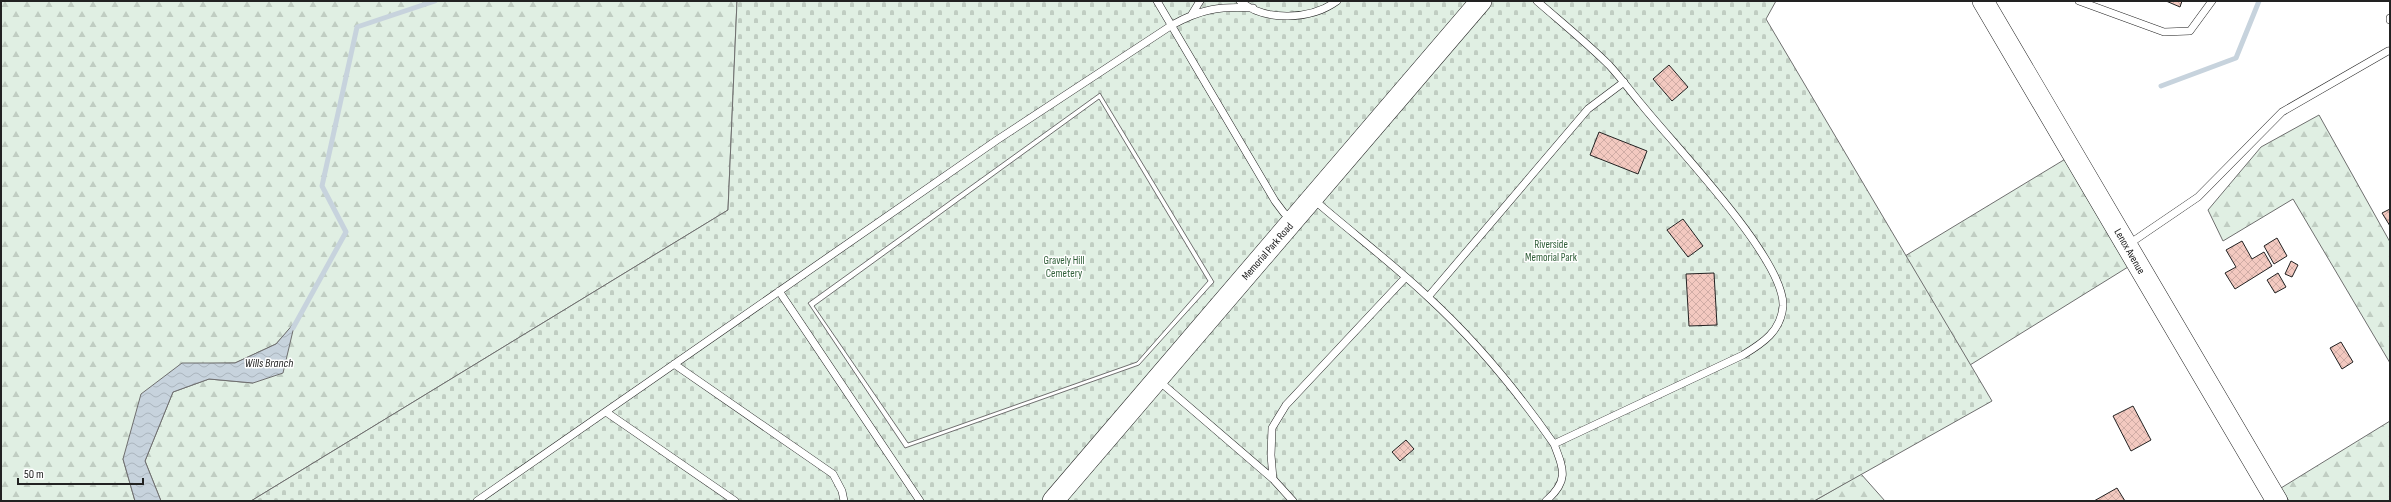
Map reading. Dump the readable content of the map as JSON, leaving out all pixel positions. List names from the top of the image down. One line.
{"streets":{"street":["Memorial Park Road","Lenox Avenue"]},"water":["Wills Branch"],"parks":["Riverside Memorial Park","Gravely Hill Cemetery"],"scale_bar":"50 m"}
